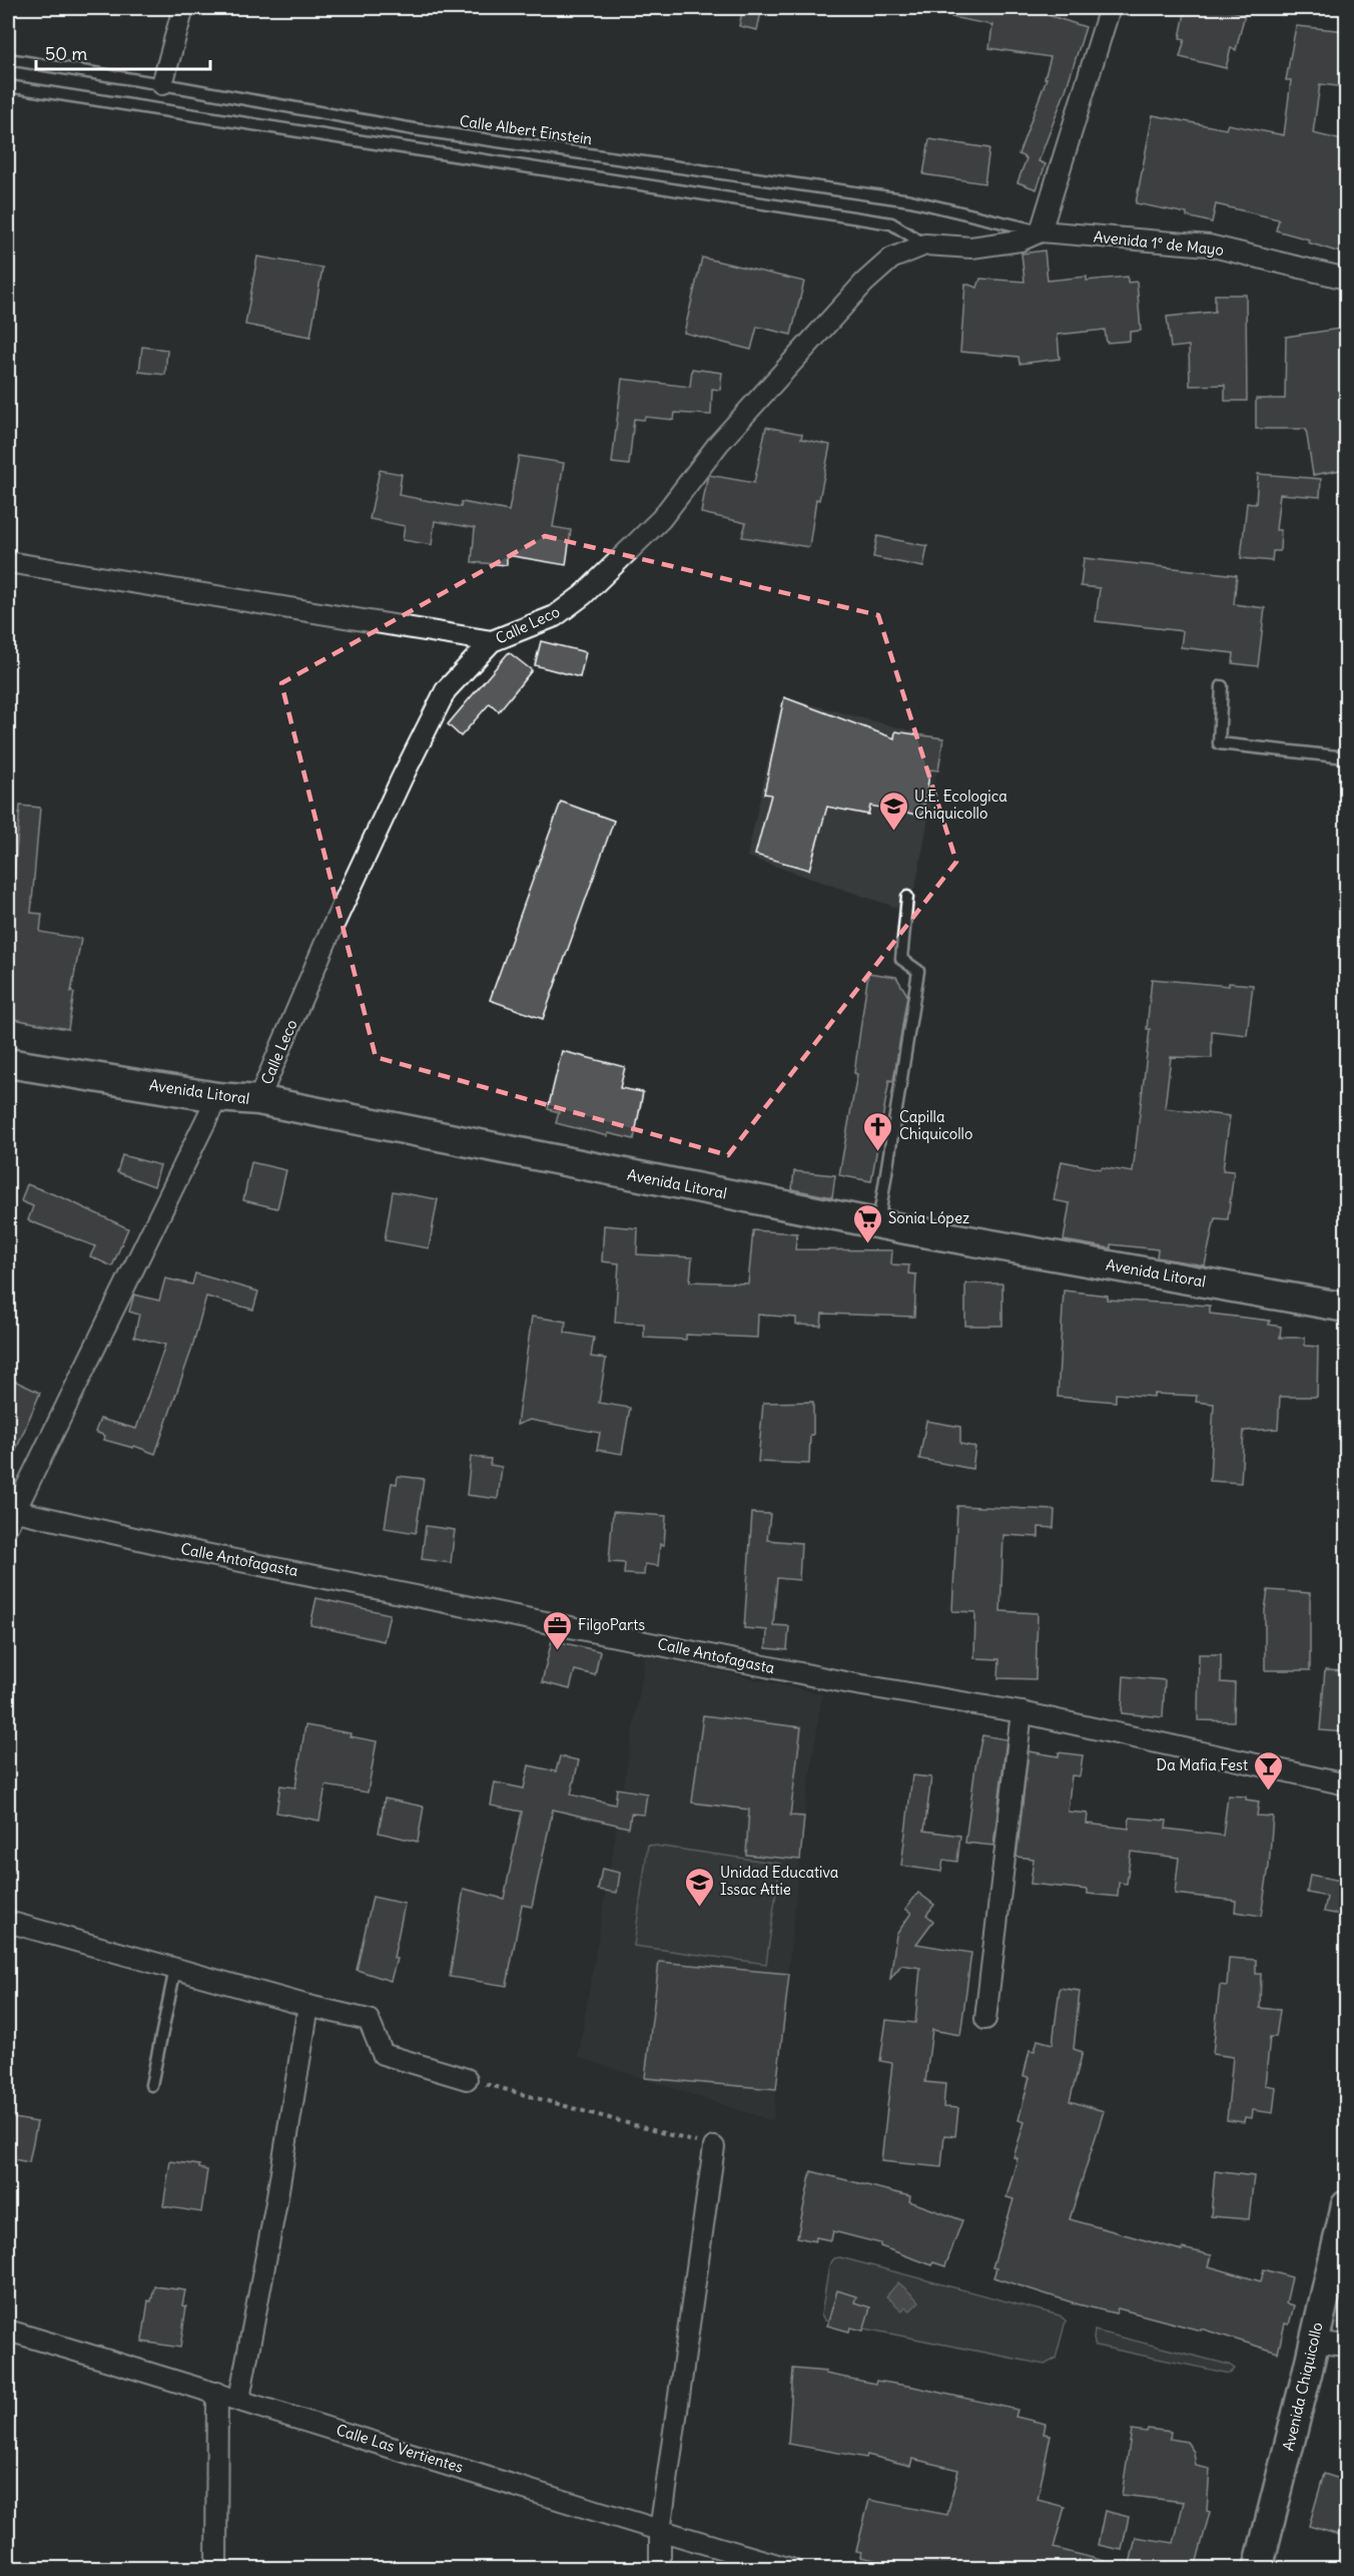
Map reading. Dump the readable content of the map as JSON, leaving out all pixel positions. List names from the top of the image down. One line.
{"streets":{"street":["Avenida 1º de Mayo","Calle Leco","Avenida Litoral","Calle Antofagasta","Avenida Chiquicollo","Calle Las Vertientes"],"lane":["Calle Albert Einstein"]},"crossings":[["Calle Albert Einstein","Avenida 1º de Mayo"],["Calle Leco","Avenida Litoral"]],"places":{"school or university":["U.E. Ecologica Chiquicollo","Unidad Educativa Issac Attie"],"church":["Capilla Chiquicollo"],"supermarket":["Sonia López"],"office":["FilgoParts"],"bar":["Da Mafia Fest"]},"scale_bar":"50 m"}
